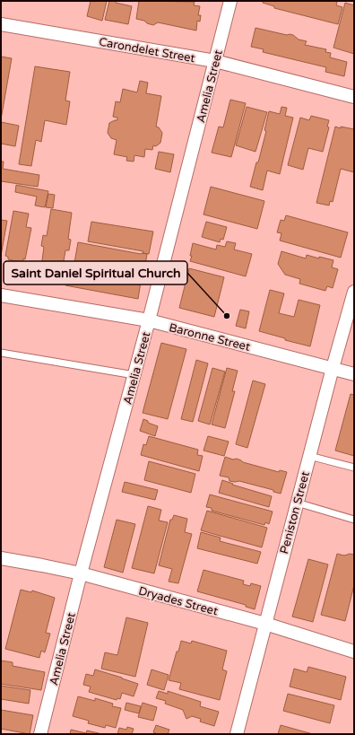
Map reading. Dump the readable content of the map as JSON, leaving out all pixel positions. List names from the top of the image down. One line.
{"streets":{"street":["Carondelet Street","Amelia Street","Baronne Street","Peniston Street","Dryades Street"]},"crossings":[["Carondelet Street","Amelia Street"],["Amelia Street","Baronne Street"],["Amelia Street","Dryades Street"],["Baronne Street","Peniston Street"],["Peniston Street","Dryades Street"]],"places":["Saint Daniel Spiritual Church"]}
